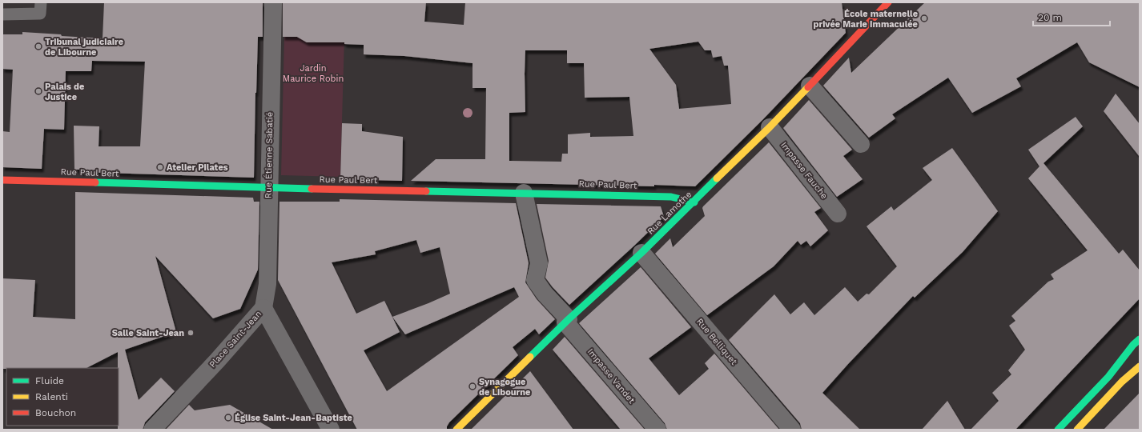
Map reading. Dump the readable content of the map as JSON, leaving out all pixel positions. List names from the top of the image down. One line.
{"streets":{"street":["Rue Étienne Sabatié","Impasse Fauche","Rue Paul Bert","Rue Lamothe","Place Saint-Jean","Rue Belliquet","Impasse Vandet"]},"crossings":[["Rue Étienne Sabatié","Rue Paul Bert"],["Rue Étienne Sabatié","Place Saint-Jean"],["Impasse Fauche","Rue Lamothe"],["Rue Paul Bert","Rue Lamothe"],["Rue Paul Bert","Impasse Vandet"],["Rue Lamothe","Rue Belliquet"],["Rue Lamothe","Impasse Vandet"]],"parks":["Jardin Maurice Robin"],"places":["École maternelle privée Marie Immaculée","Tribunal judiciaire de Libourne","Palais de Justice","Atelier Pilates","Salle Saint-Jean","Synagogue de Libourne","Église Saint-Jean-Baptiste"],"legend":["Fluide","Ralenti","Bouchon"],"scale_bar":"20 m"}
